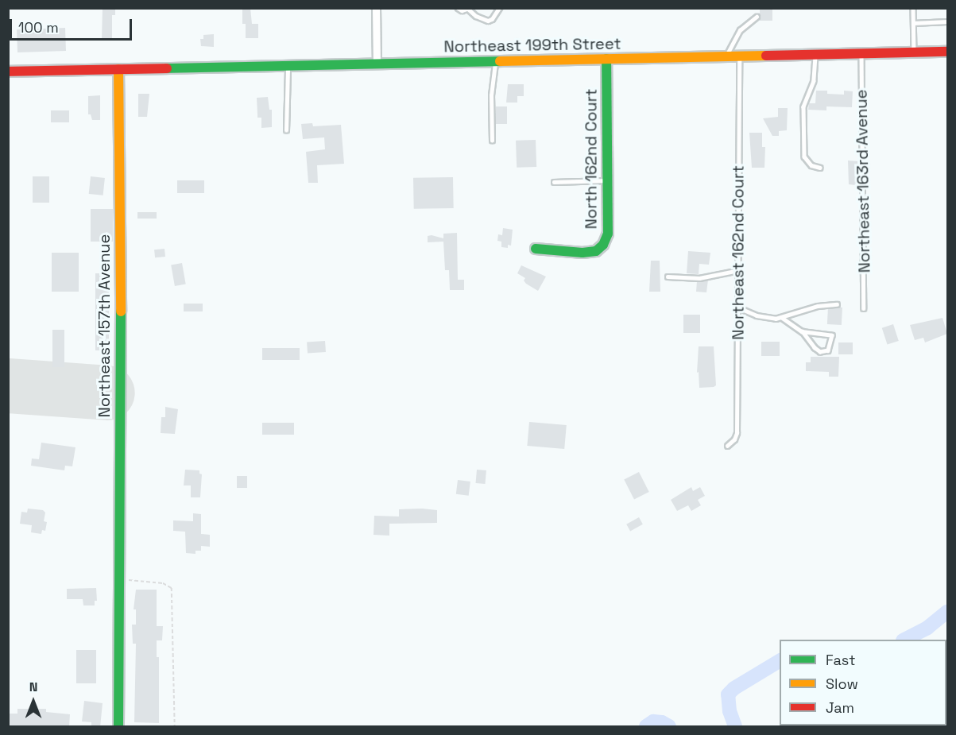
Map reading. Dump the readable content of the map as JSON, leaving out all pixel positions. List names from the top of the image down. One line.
{"streets":{"main road":["Northeast 199th Street","North 162nd Court","Northeast 157th Avenue"],"lane":["Northeast 163rd Avenue","Northeast 162nd Court"]},"crossings":[["Northeast 199th Street","North 162nd Court"],["Northeast 199th Street","Northeast 163rd Avenue"],["Northeast 199th Street","Northeast 162nd Court"],["Northeast 199th Street","Northeast 157th Avenue"]],"legend":["Fast","Slow","Jam"],"scale_bar":"100 m","north":"top"}
